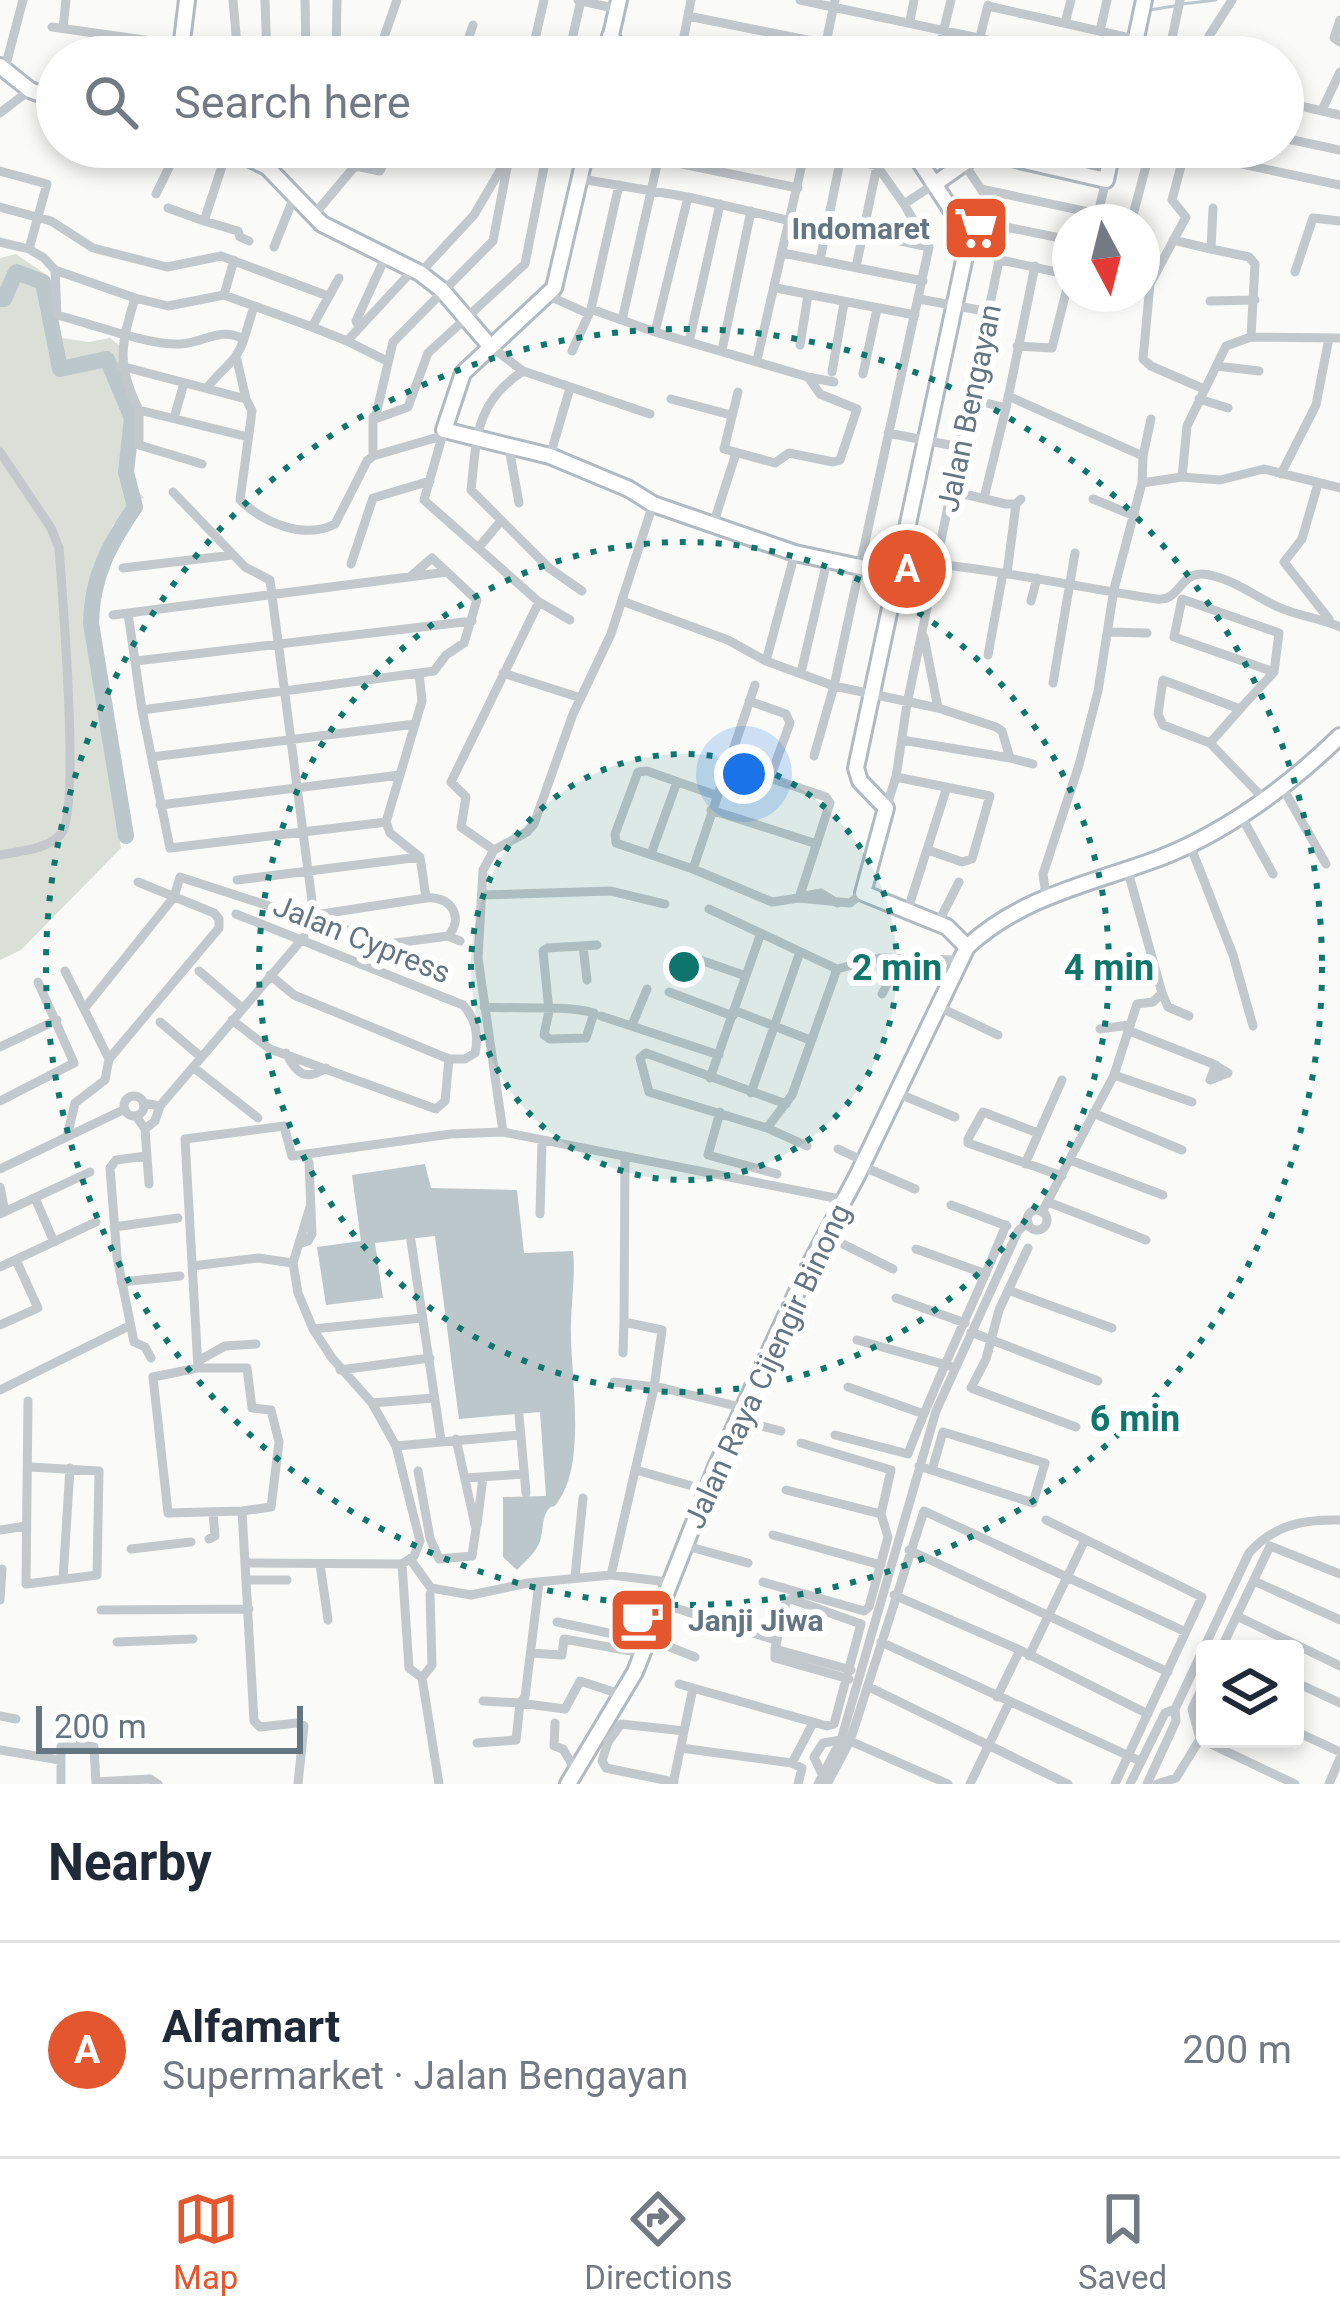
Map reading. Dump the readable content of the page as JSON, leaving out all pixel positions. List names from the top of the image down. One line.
{"streets":{"street":["Jalan Bengayan","Jalan Cypress","Jalan Raya Cijengir Binong"]},"places":{"supermarket":["Indomaret"],"cafe":["Janji Jiwa"]},"scale_bar":"200 m","north":"bottom","page":{"search":"Search here","pins":"A","scale":"200 m","heading":"Nearby","list":[{"mark":"A","name":"Alfamart","note":"Supermarket · Jalan Bengayan","value":"200 m"}],"nav":["Map","Directions","Saved"]},"rings":["2 min","4 min","6 min"]}
